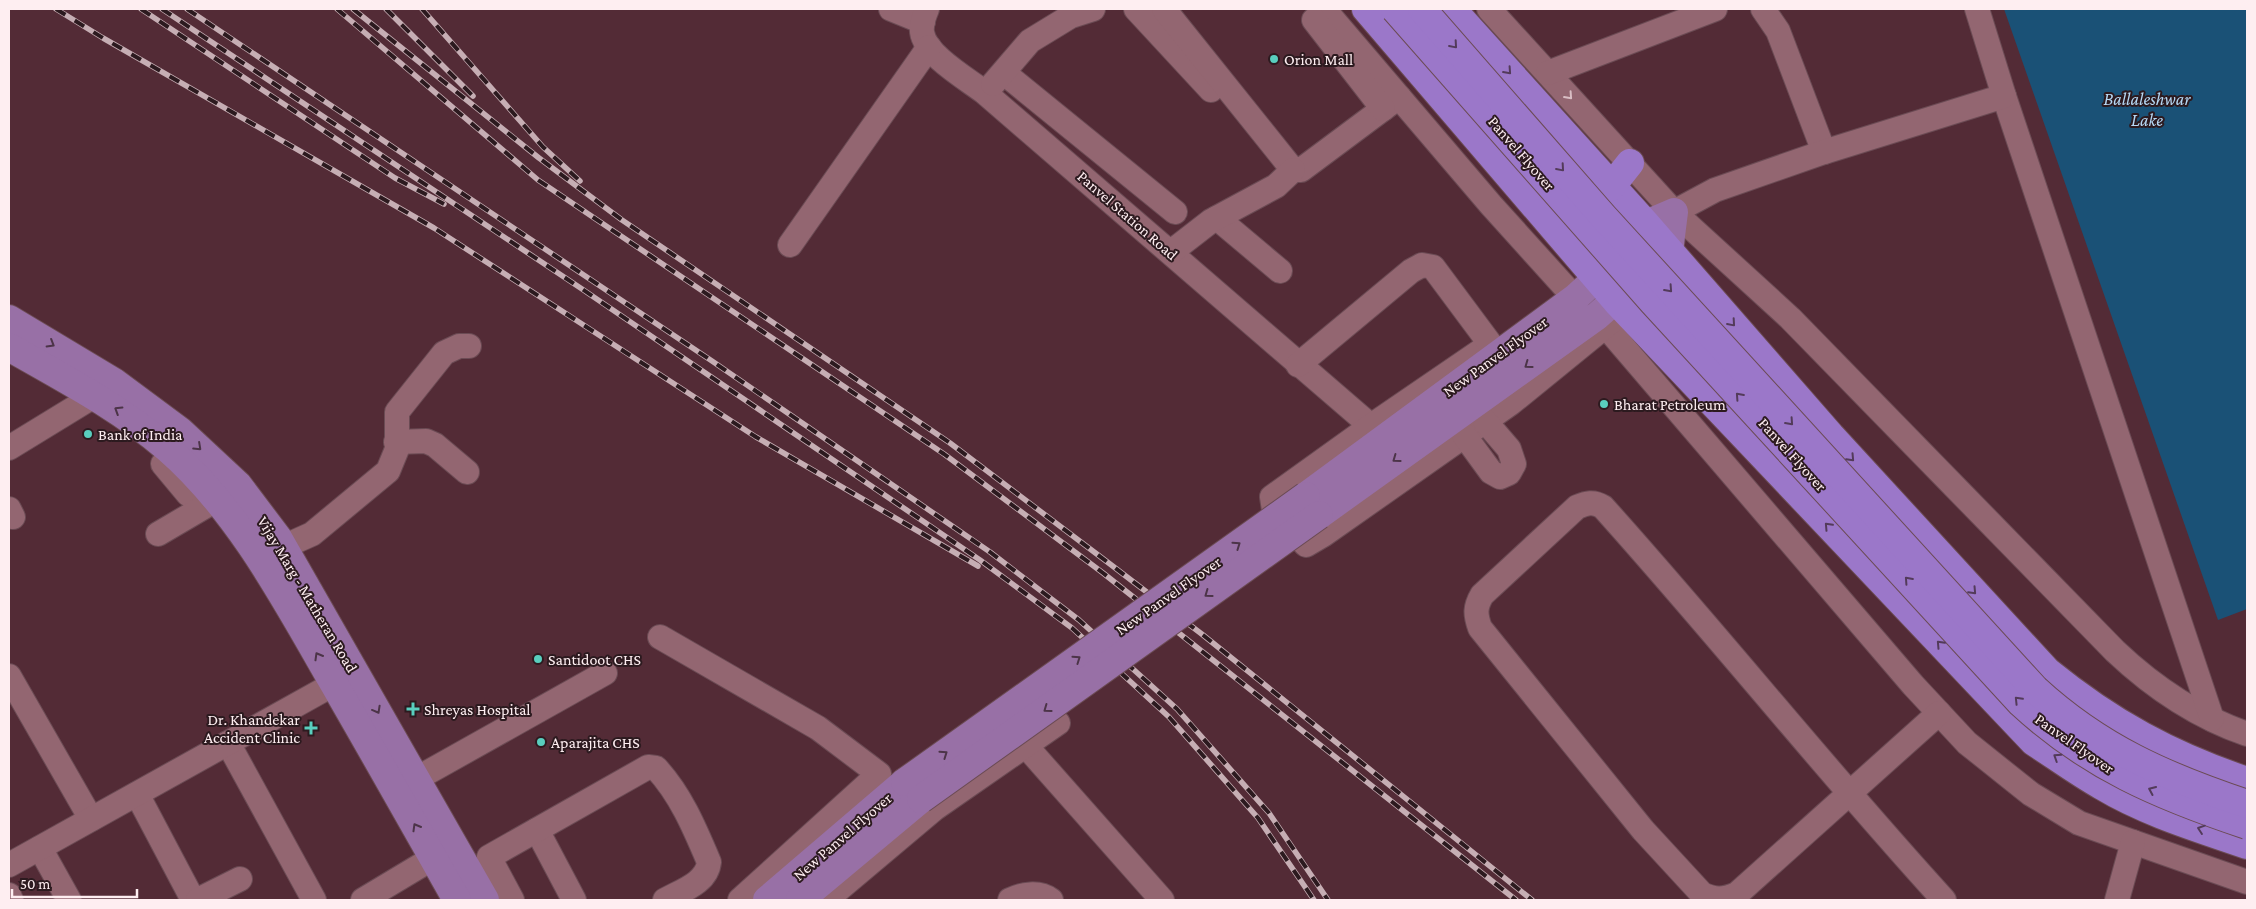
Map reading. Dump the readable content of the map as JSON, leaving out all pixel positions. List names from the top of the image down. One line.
{"streets":{"highway":["Panvel Flyover"],"main road":["New Panvel Flyover","Vijay Marg - Matheran Road"],"street":["Panvel Station Road"]},"water":["Ballaleshwar Lake"],"places":{"other":["Orion Mall","Bharat Petroleum","Bank of India","Santidoot CHS","Aparajita CHS"],"health":["Shreyas Hospital","Dr. Khandekar Accident Clinic"]},"scale_bar":"50 m"}
